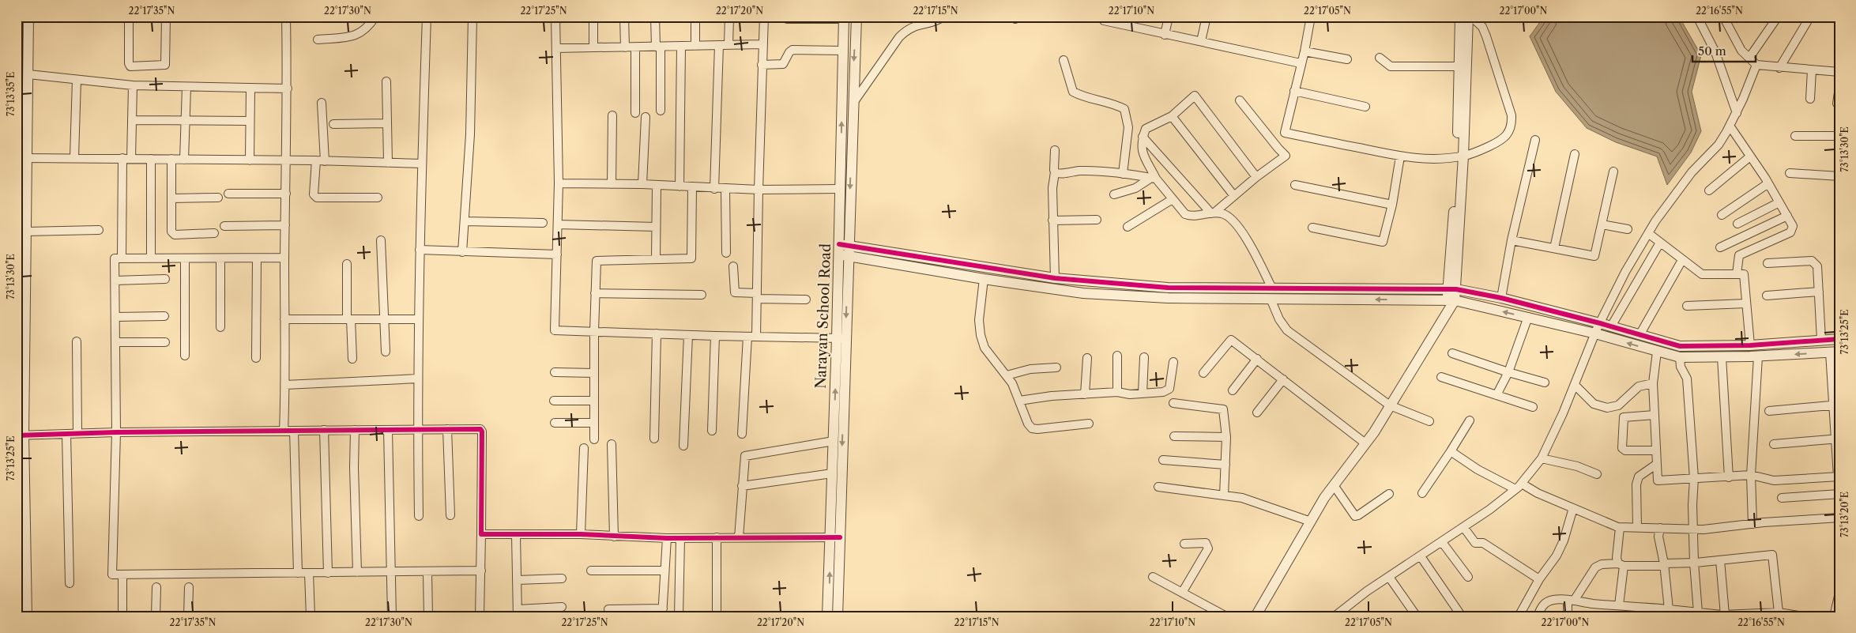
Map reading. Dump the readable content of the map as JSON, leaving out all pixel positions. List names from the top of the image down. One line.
{"streets":{"street":["Narayan School Road"]},"scale_bar":"50 m","coordinates":["22°17'35\"N","22°17'30\"N","22°17'25\"N","22°17'20\"N","22°17'15\"N","22°17'10\"N","22°17'05\"N","22°17'00\"N","22°16'55\"N","73°13'35\"E","73°13'30\"E","73°13'25\"E","73°13'20\"E"]}
